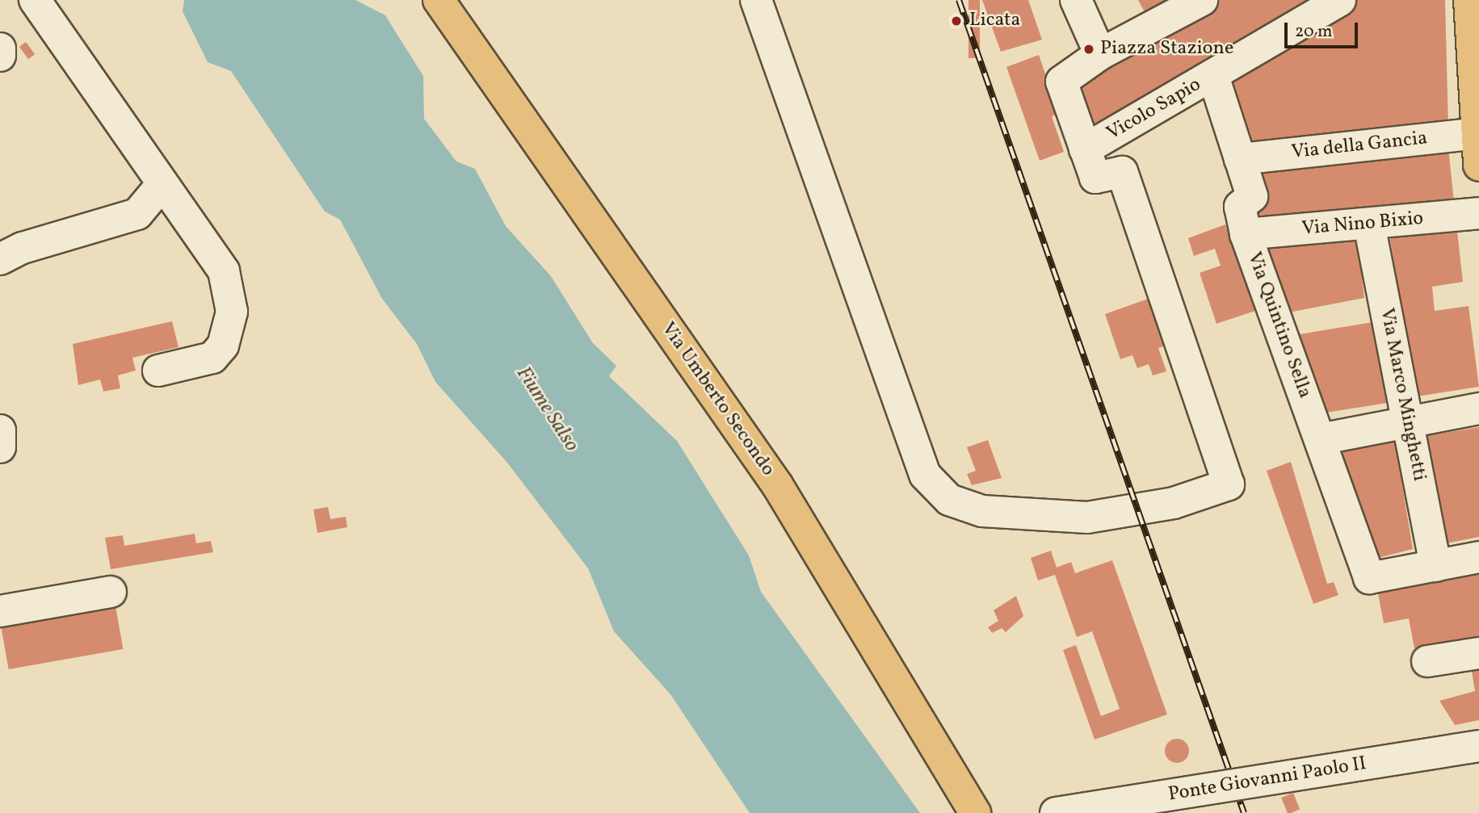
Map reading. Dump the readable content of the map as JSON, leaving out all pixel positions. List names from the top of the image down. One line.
{"streets":{"main road":["Via Umberto Secondo"],"street":["Vicolo Sapio","Via della Gancia","Via Nino Bixio","Via Quintino Sella","Via Marco Minghetti","Ponte Giovanni Paolo II"]},"crossings":[["Vicolo Sapio","Via Quintino Sella"],["Via della Gancia","Via Quintino Sella"],["Via Nino Bixio","Via Quintino Sella"],["Via Nino Bixio","Via Marco Minghetti"],["Via Quintino Sella","Via Marco Minghetti"]],"water":["Fiume Salso"],"places":["Licata","Piazza Stazione"],"scale_bar":"20 m"}
